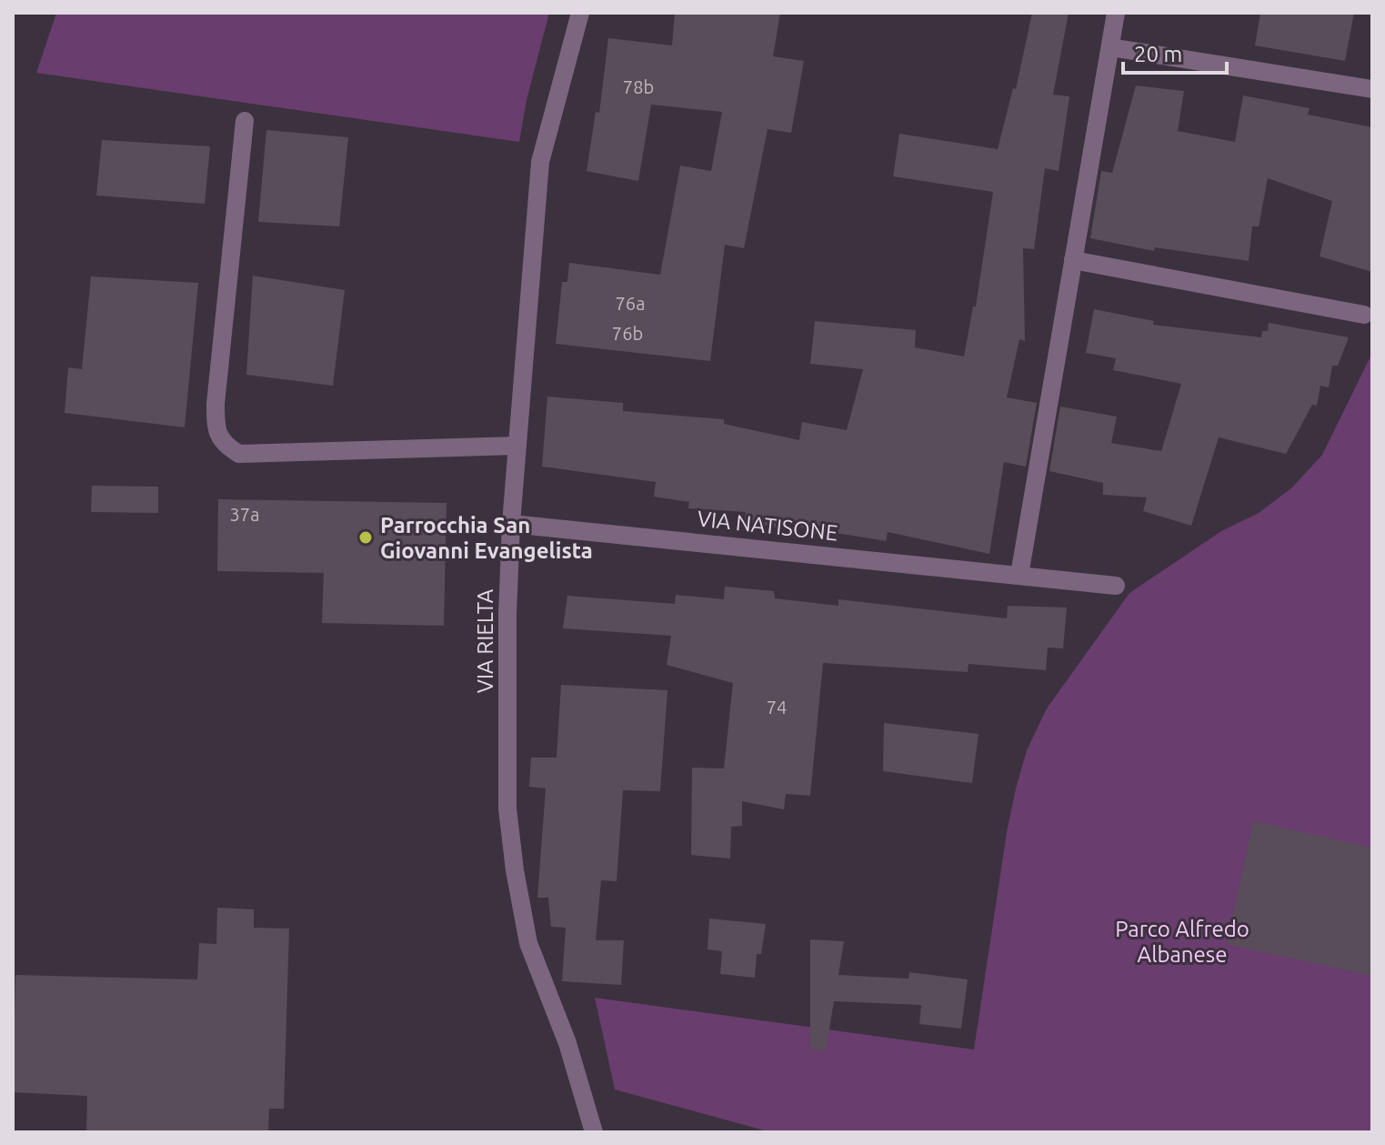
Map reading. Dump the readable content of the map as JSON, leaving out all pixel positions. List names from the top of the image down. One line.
{"streets":{"street":["VIA NATISONE","VIA RIELTA"]},"crossings":[["VIA NATISONE","VIA RIELTA"]],"parks":["Parco Alfredo Albanese"],"places":["Parrocchia San Giovanni Evangelista"],"house_numbers":["78b","76a","76b","37a","74"],"scale_bar":"20 m"}
